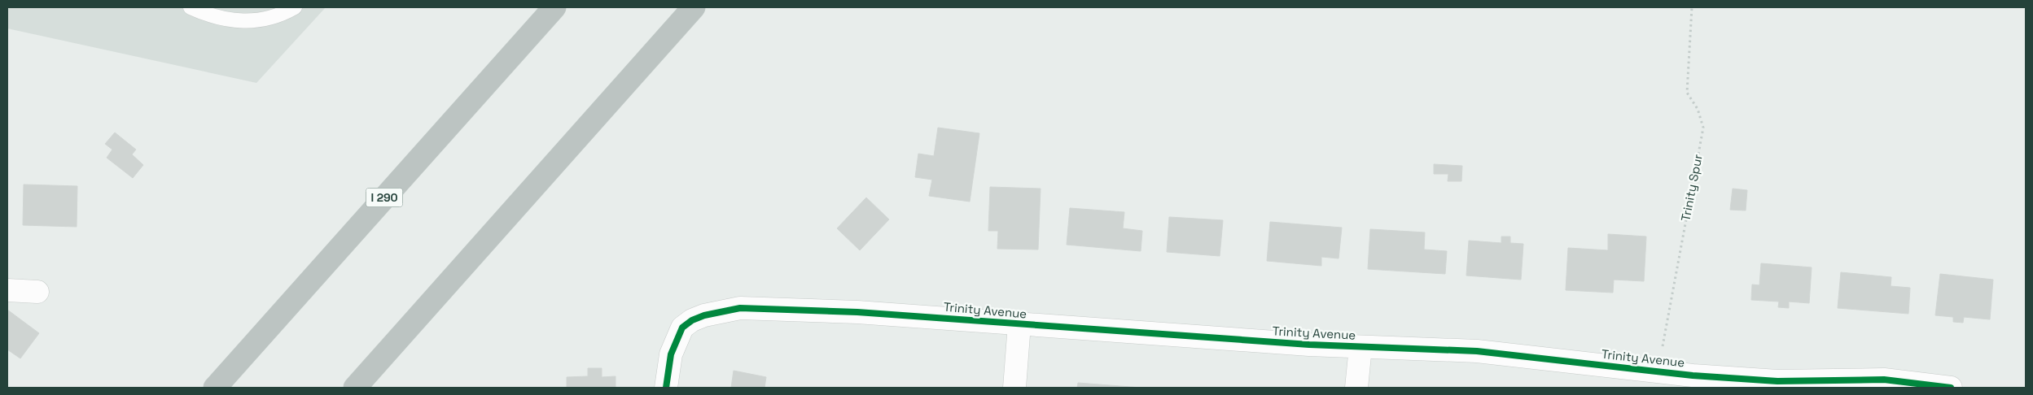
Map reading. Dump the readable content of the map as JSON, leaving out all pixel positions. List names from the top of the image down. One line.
{"streets":{"highway":["I 290"],"street":["Trinity Avenue"],"path":["Trinity Spur"]},"crossings":[["Trinity Spur","Trinity Avenue"]]}
